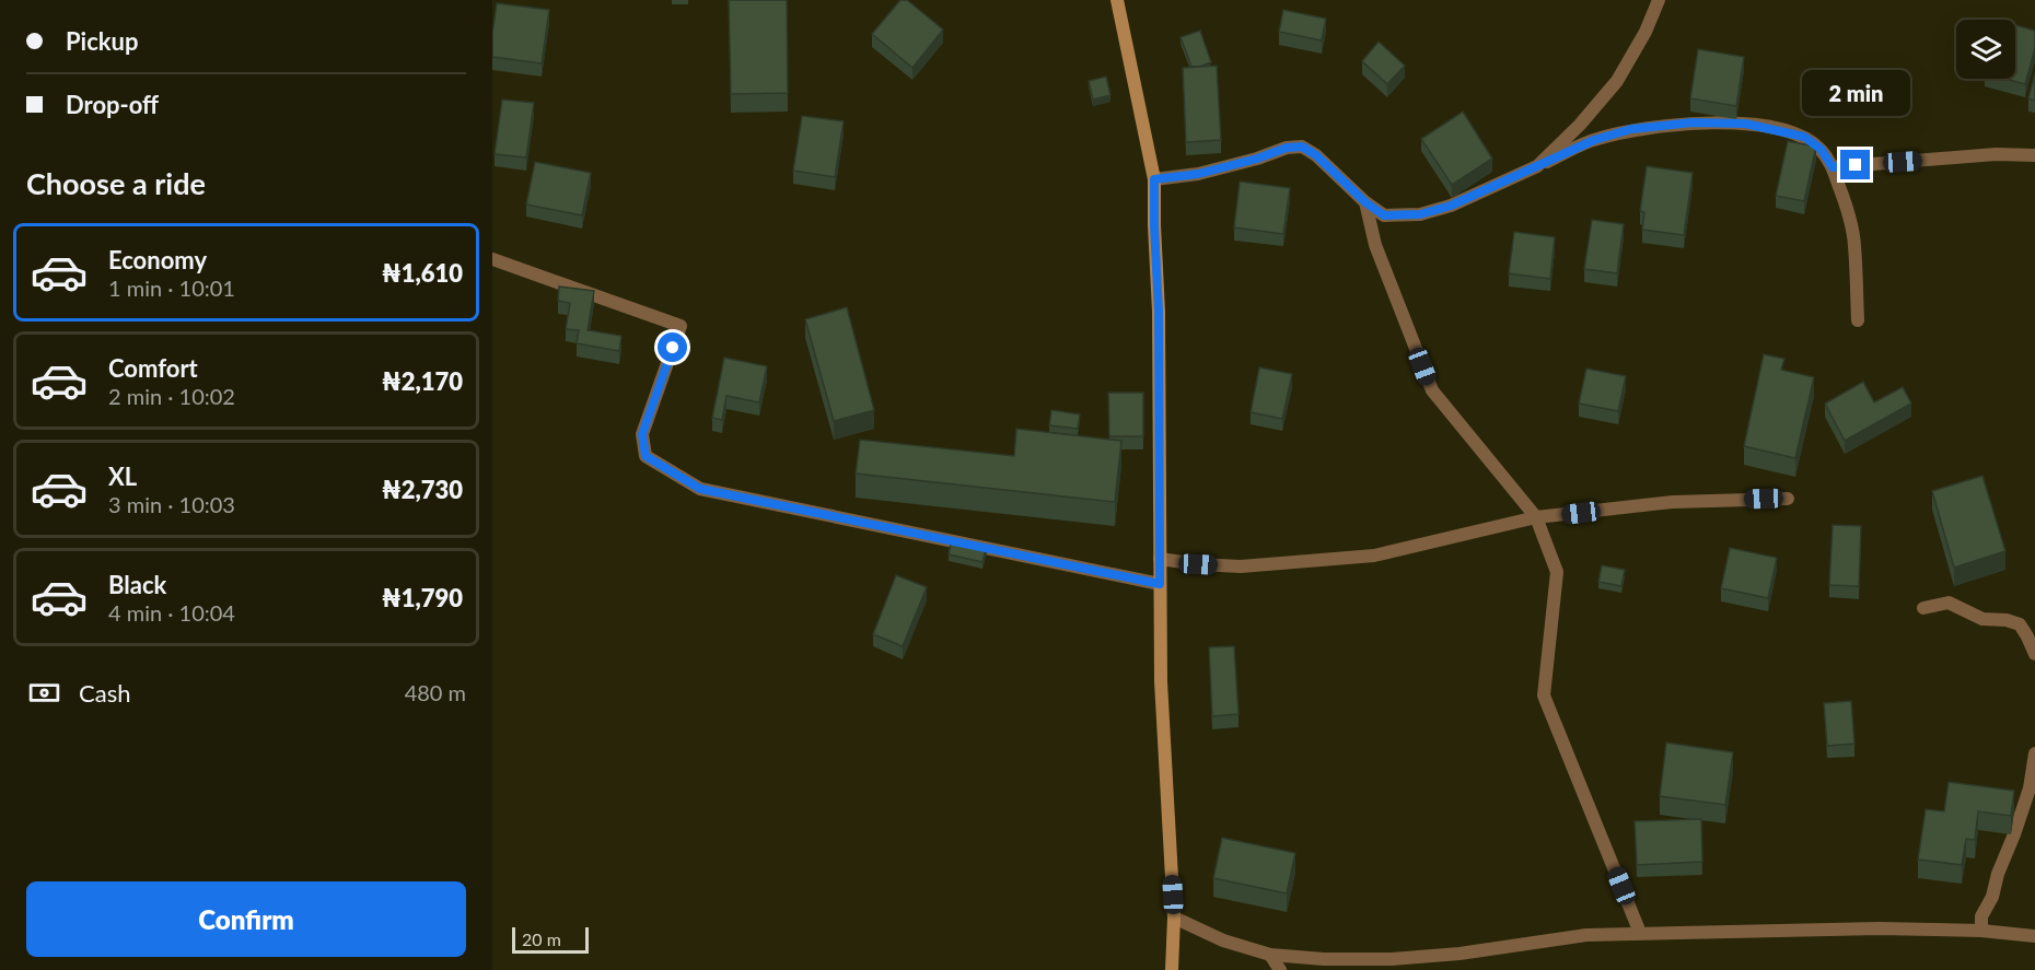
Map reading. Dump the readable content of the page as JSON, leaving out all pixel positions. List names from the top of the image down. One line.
{"scale_bar":"20 m","page":{"banner":["Pickup","Drop-off"],"bubble":"2 min","heading":"Choose a ride","list":[{"name":"Economy","note":"1 min · 10:01","value":"₦1,610"},{"name":"Comfort","note":"2 min · 10:02","value":"₦2,170"},{"name":"XL","note":"3 min · 10:03","value":"₦2,730"},{"name":"Black","note":"4 min · 10:04","value":"₦1,790"}],"pay":["Cash","480 m"],"buttons":"Confirm","scale":"20 m"}}
